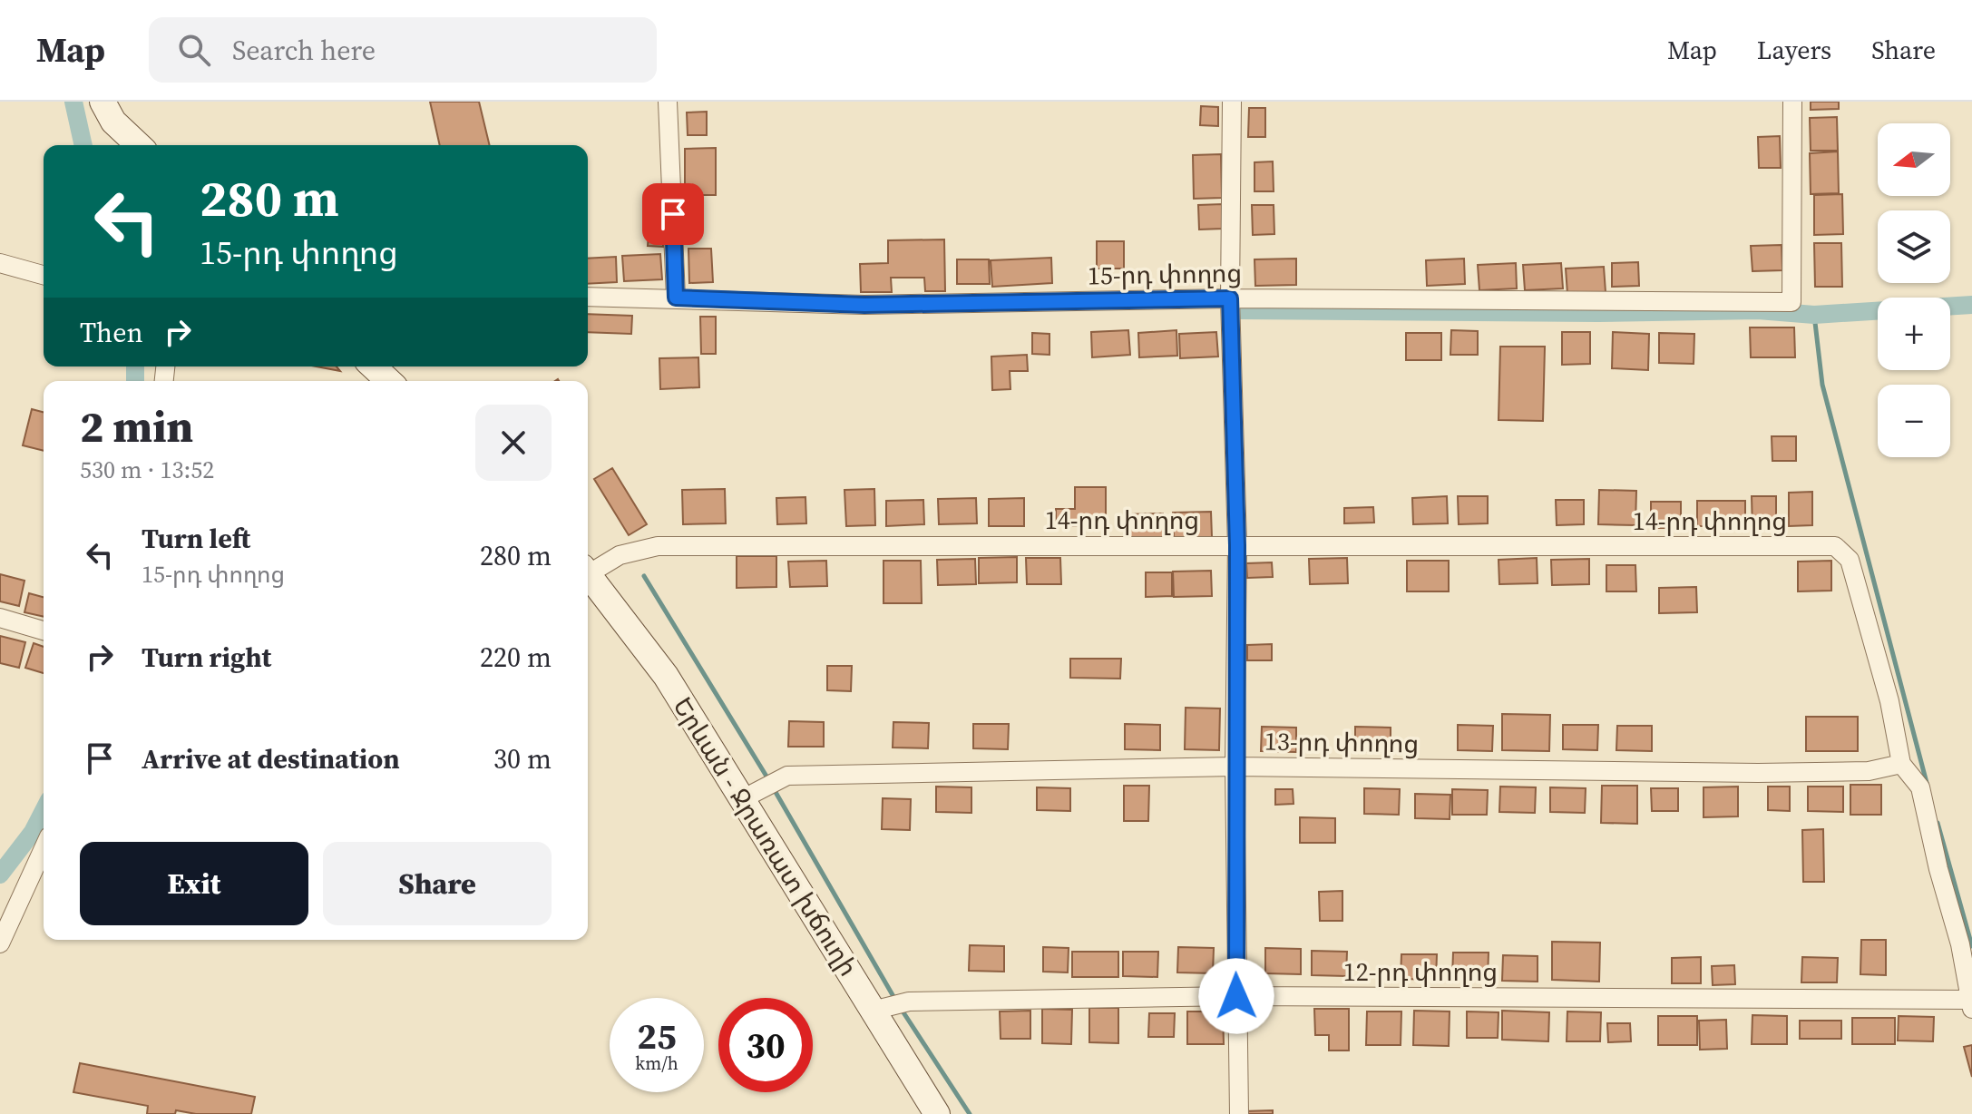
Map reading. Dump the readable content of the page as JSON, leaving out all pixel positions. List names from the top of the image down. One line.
{"streets":{"main road":["Երևան - Ջրառատ խճուղի"],"street":["15-րդ փողոց","14-րդ փողոց","13-րդ փողոց","12-րդ փողոց"]},"crossings":[["14-րդ փողոց","13-րդ փողոց"],["13-րդ փողոց","Երևան - Ջրառատ խճուղի"],["Երևան - Ջրառատ խճուղի","12-րդ փողոց"]],"north":"left","page":{"header":"Map","search":"Search here","nav":["Map","Layers","Share"],"map_buttons":["+","−"],"turn":["280 m","15-րդ փողոց"],"then":"Then","heading":["2 min","530 m · 13:52"],"list":[{"name":"Turn left","note":"15-րդ փողոց","value":"280 m"},{"name":"Turn right","value":"220 m"},{"name":"Arrive at destination","value":"30 m"}],"buttons":["Exit","Share"],"speed":"25 km/h","limit":"30"}}
